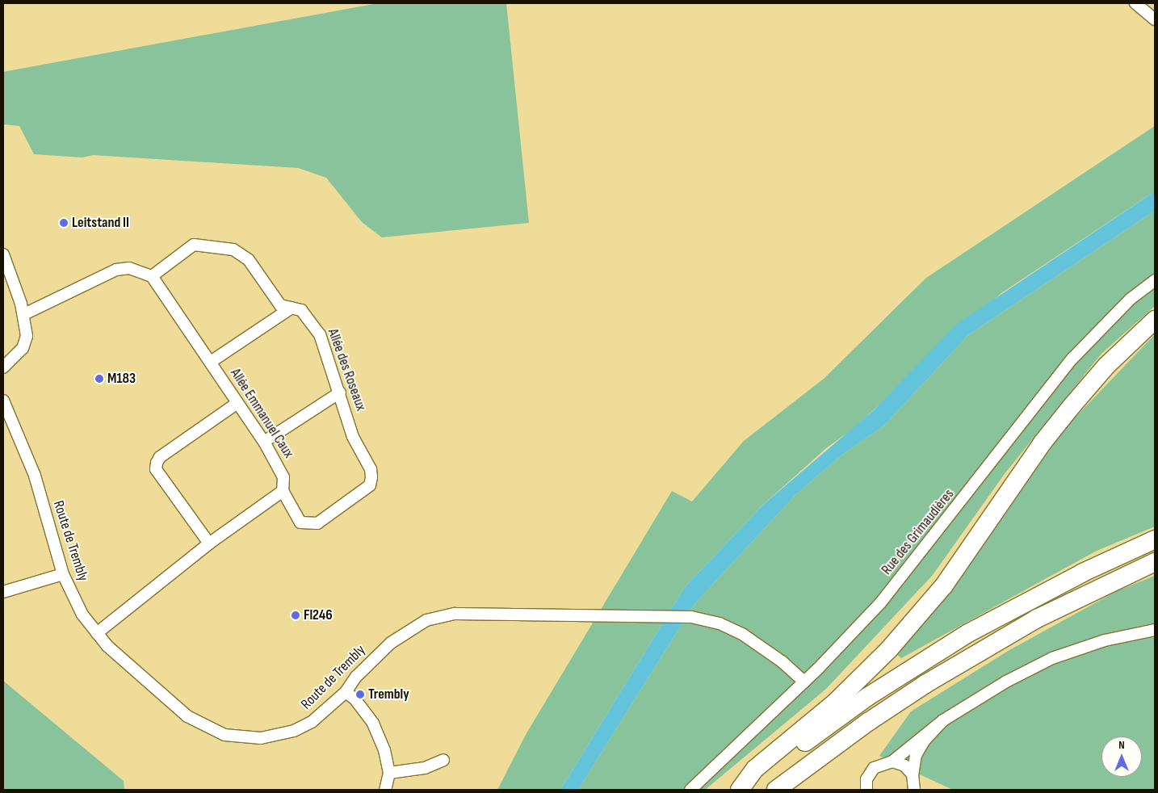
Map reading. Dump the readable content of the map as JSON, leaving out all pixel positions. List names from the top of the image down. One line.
{"streets":{"street":["Allée des Roseaux","Allée Emmanuel Caux","Rue des Grimaudières","Route de Trembly"]},"crossings":[["Allée des Roseaux","Allée Emmanuel Caux"],["Rue des Grimaudières","Route de Trembly"]],"places":["Leitstand II","M183","Fl246","Trembly"],"north":"top"}
